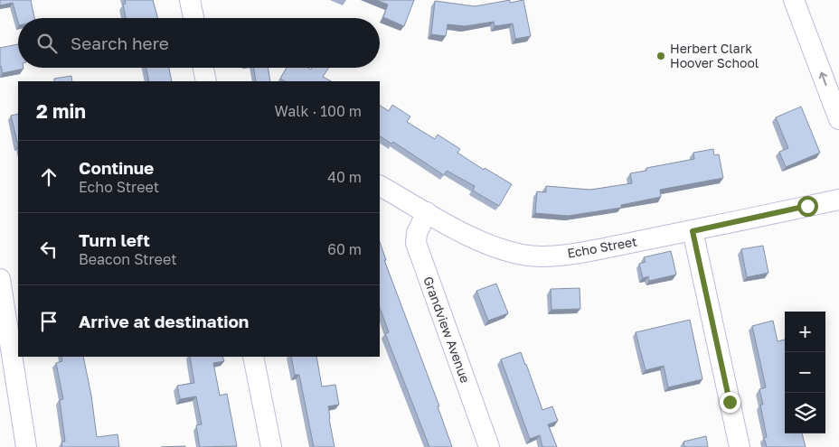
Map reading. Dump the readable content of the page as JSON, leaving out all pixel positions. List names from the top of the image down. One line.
{"streets":{"street":["Echo Street","Grandview Avenue"]},"crossings":[["Echo Street","Grandview Avenue"]],"places":["Herbert Clark Hoover School"],"page":{"search":"Search here","heading":["2 min","Walk · 100 m"],"list":[["Continue","Echo Street","40 m"],["Turn left","Beacon Street","60 m"],"Arrive at destination"],"map_buttons":["+","−"]}}
